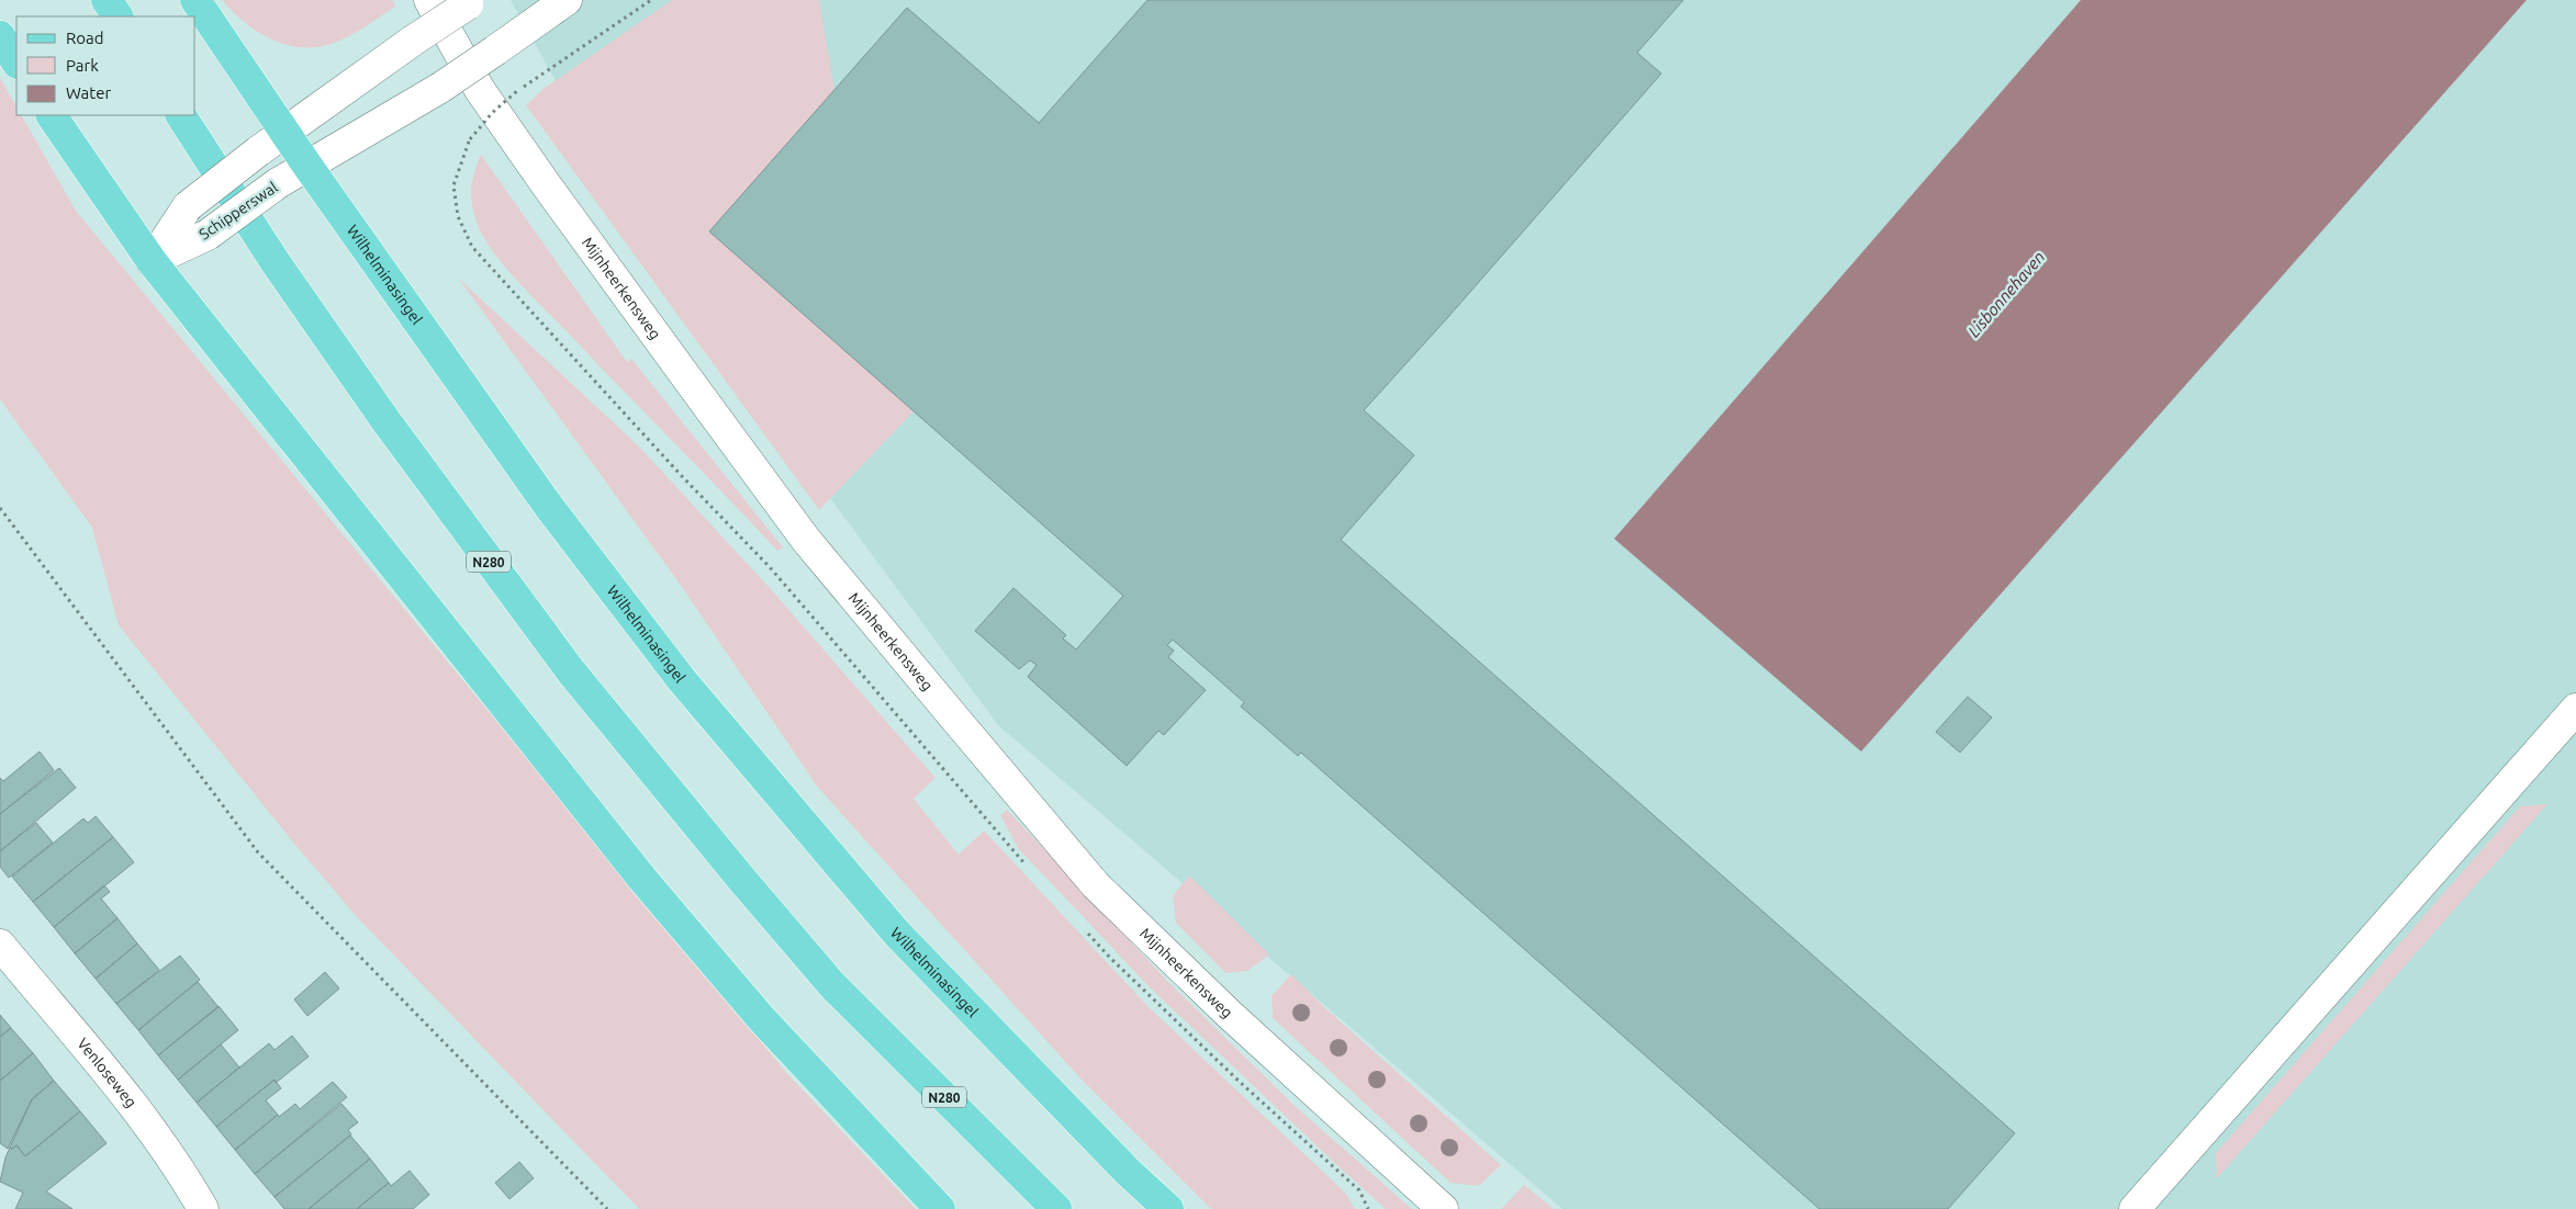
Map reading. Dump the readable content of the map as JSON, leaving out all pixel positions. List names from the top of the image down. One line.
{"streets":{"main road":["Wilhelminasingel","N280"],"street":["Schipperswal","Mijnheerkensweg","Venloseweg"]},"crossings":[["Schipperswal","Wilhelminasingel"]],"water":["Lisbonnehaven"],"legend":["Road","Park","Water"]}
